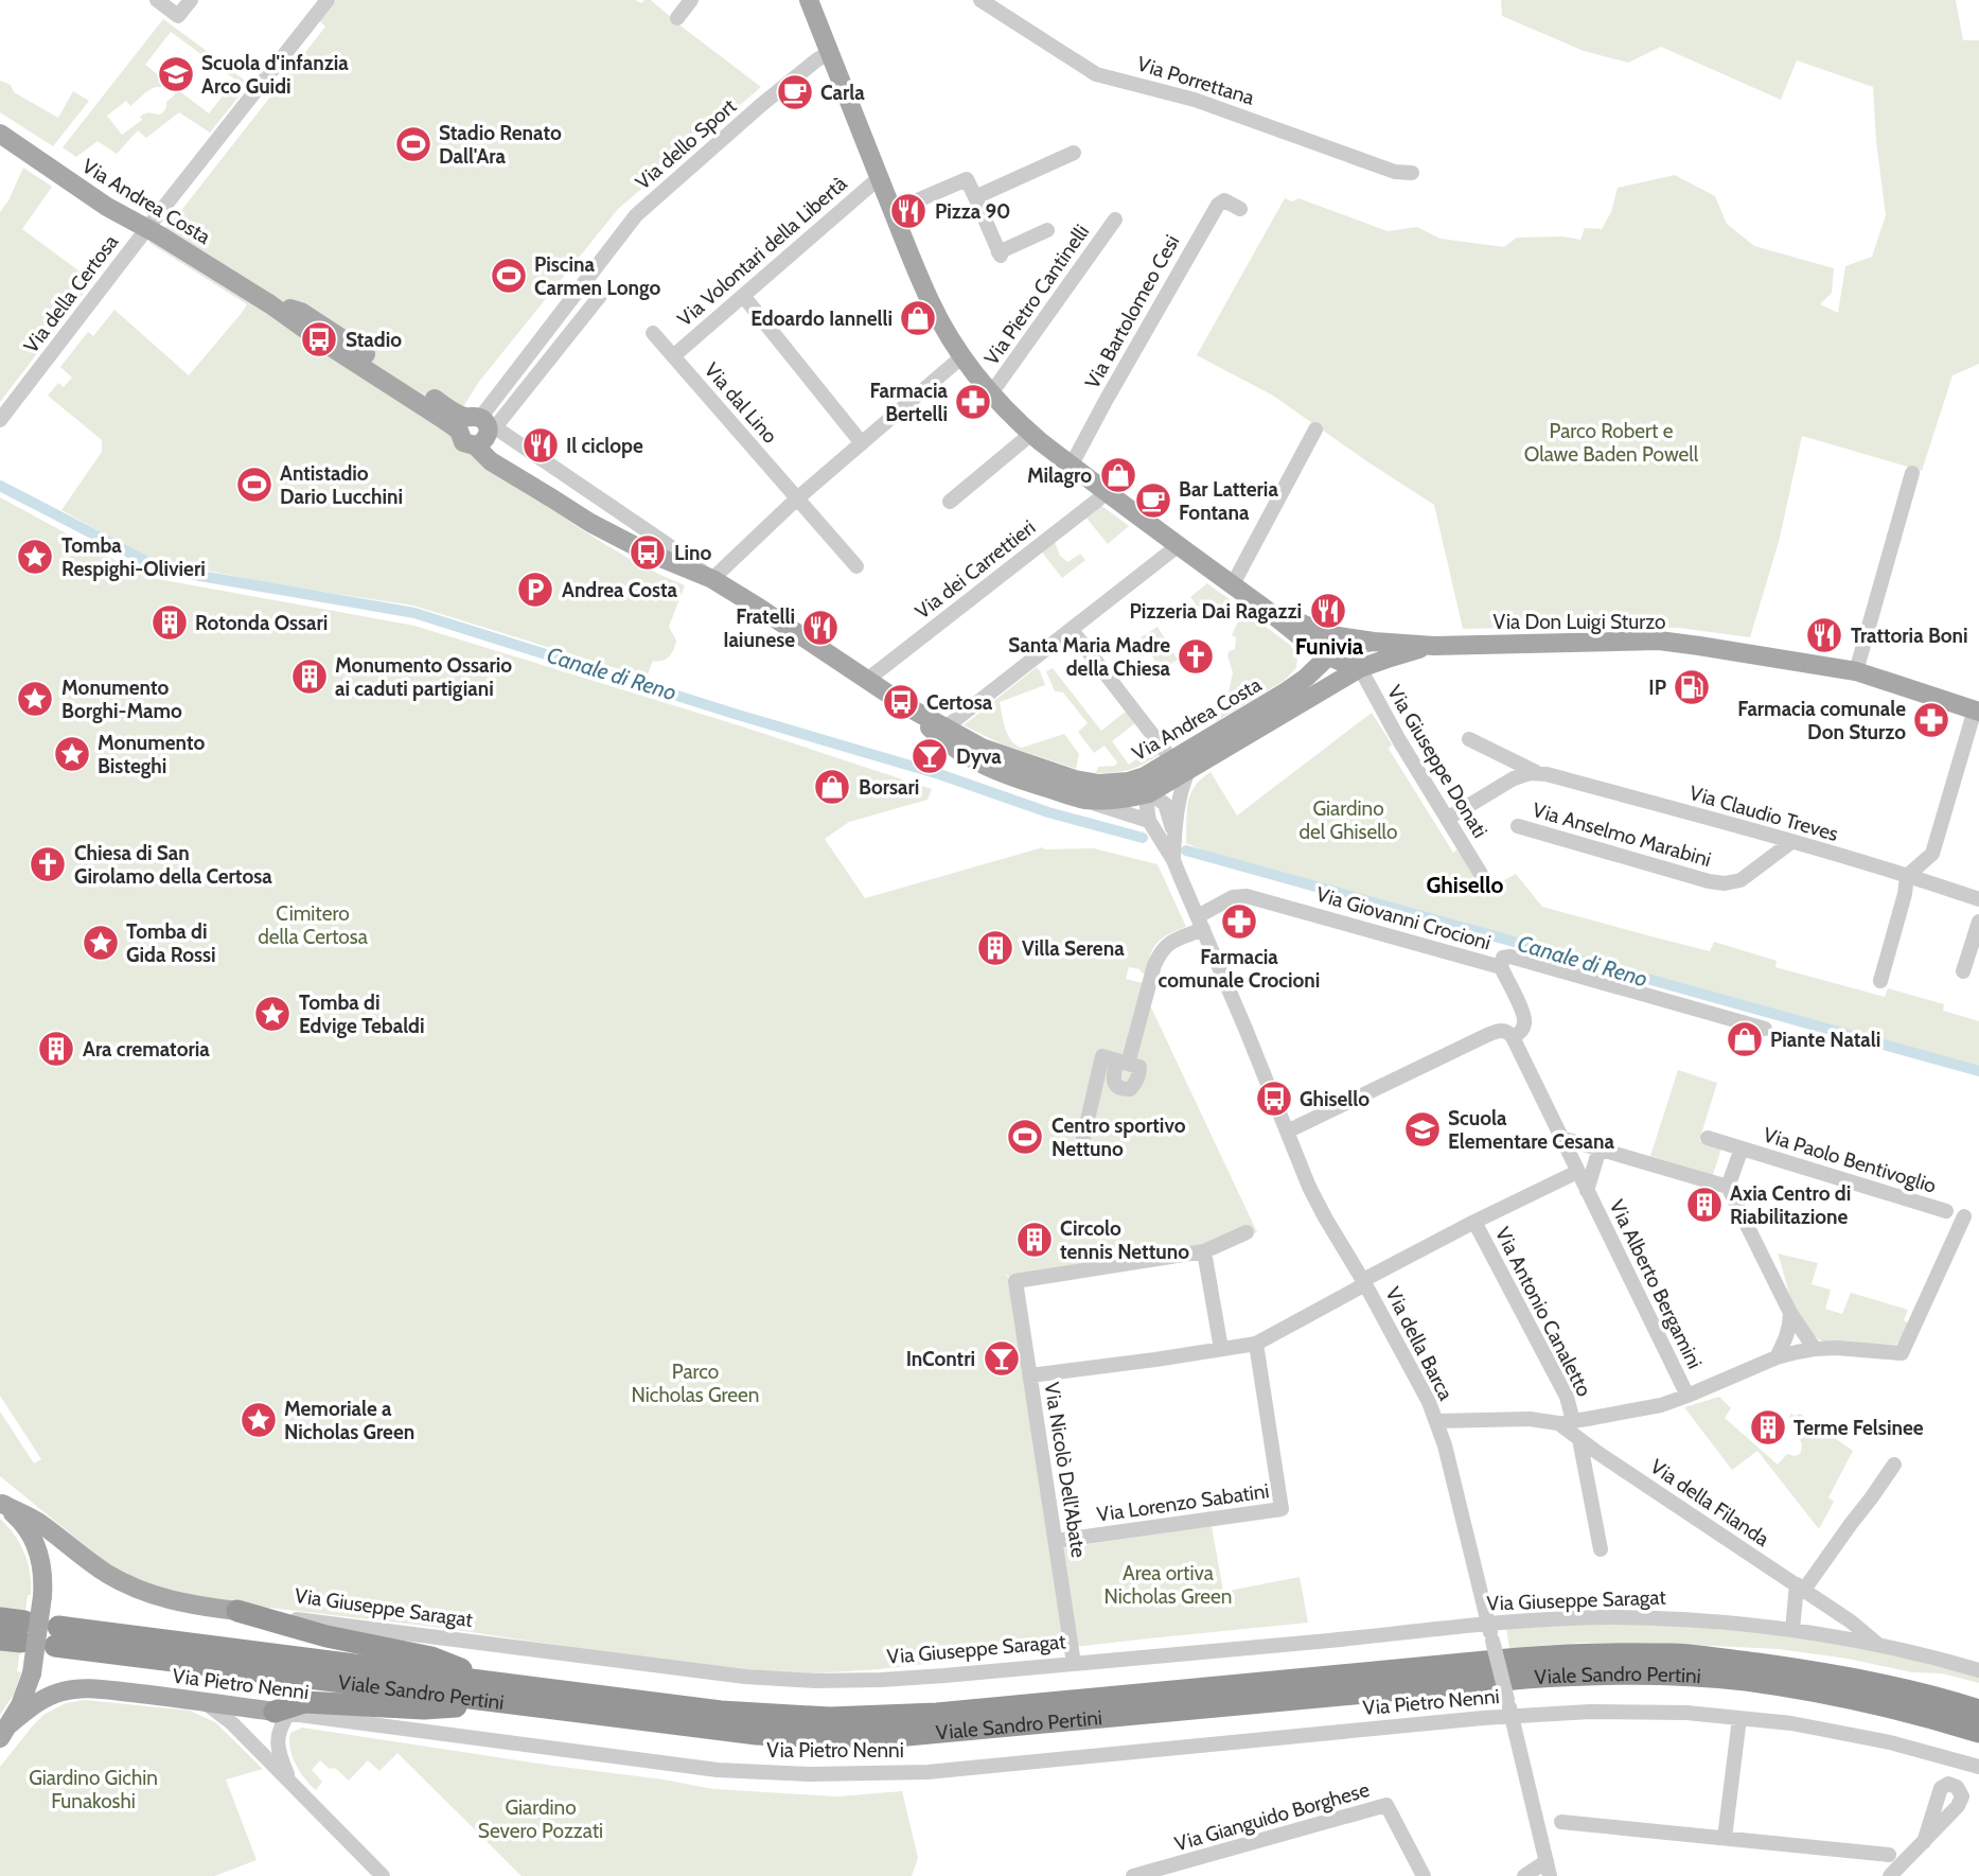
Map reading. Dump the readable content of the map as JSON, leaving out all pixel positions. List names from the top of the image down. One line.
{"streets":{"highway":["Viale Sandro Pertini"],"main road":["Via Andrea Costa","Via Don Luigi Sturzo","Via Giuseppe Saragat","Via Pietro Nenni"],"street":["Via Porrettana","Via dello Sport","Via Volontari della Libertà","Via della Certosa","Via Pietro Cantinelli","Via Bartolomeo Cesi","Via dal Lino","Via dei Carrettieri","Via Giuseppe Donati","Via Claudio Treves","Via Anselmo Marabini","Via Giovanni Crocioni","Via Paolo Bentivoglio","Via Alberto Bergamini","Via Antonio Canaletto","Via della Barca","Via Nicolò Dell'Abate","Via Lorenzo Sabatini","Via della Filanda","Via Gianguido Borghese"]},"crossings":[["Via dello Sport","Via Andrea Costa"],["Via Andrea Costa","Via della Certosa"],["Via Andrea Costa","Via dei Carrettieri"],["Via Andrea Costa","Via Don Luigi Sturzo"],["Via Andrea Costa","Via Giuseppe Donati"],["Via Andrea Costa","Via della Barca"],["Via Volontari della Libertà","Via dal Lino"],["Via Don Luigi Sturzo","Via Giuseppe Donati"],["Via Claudio Treves","Via Anselmo Marabini"],["Via Giovanni Crocioni","Via della Barca"],["Via Antonio Canaletto","Via della Filanda"],["Via della Barca","Via Giuseppe Saragat"],["Via della Barca","Via Pietro Nenni"],["Via Nicolò Dell'Abate","Via Lorenzo Sabatini"],["Via Nicolò Dell'Abate","Via Giuseppe Saragat"],["Via della Filanda","Via Giuseppe Saragat"]],"districts":["Funivia","Ghisello"],"water":["Canale di Reno"],"parks":["Parco Robert e Olawe Baden Powell","Giardino del Ghisello","Cimitero della Certosa","Parco Nicholas Green","Area ortiva Nicholas Green","Giardino Gichin Funakoshi","Giardino Severo Pozzati"],"places":{"school or university":["Scuola d'infanzia Arco Guidi","Scuola Elementare Cesana"],"cafe":["Carla","Bar Latteria Fontana"],"sports":["Stadio Renato Dall'Ara","Piscina Carmen Longo","Antistadio Dario Lucchini","Centro sportivo Nettuno"],"restaurant":["Pizza 90","Il ciclope","Pizzeria Dai Ragazzi","Fratelli Iaiunese","Trattoria Boni"],"shop":["Edoardo Iannelli","Milagro","Borsari","Piante Natali"],"bus stop":["Stadio","Lino","Certosa","Ghisello"],"pharmacy":["Farmacia Bertelli","Farmacia comunale Don Sturzo","Farmacia comunale Crocioni"],"place":["Tomba Respighi-Olivieri","Monumento Borghi-Mamo","Monumento Bisteghi","Tomba di Gida Rossi","Tomba di Edvige Tebaldi","Memoriale a Nicholas Green"],"parking":["Andrea Costa"],"building":["Rotonda Ossari","Monumento Ossario ai caduti partigiani","Villa Serena","Ara crematoria","Axia Centro di Riabilitazione","Circolo tennis Nettuno","Terme Felsinee"],"church":["Santa Maria Madre della Chiesa","Chiesa di San Girolamo della Certosa"],"fuel station":["IP"],"bar":["Dyva","InContri"]}}
